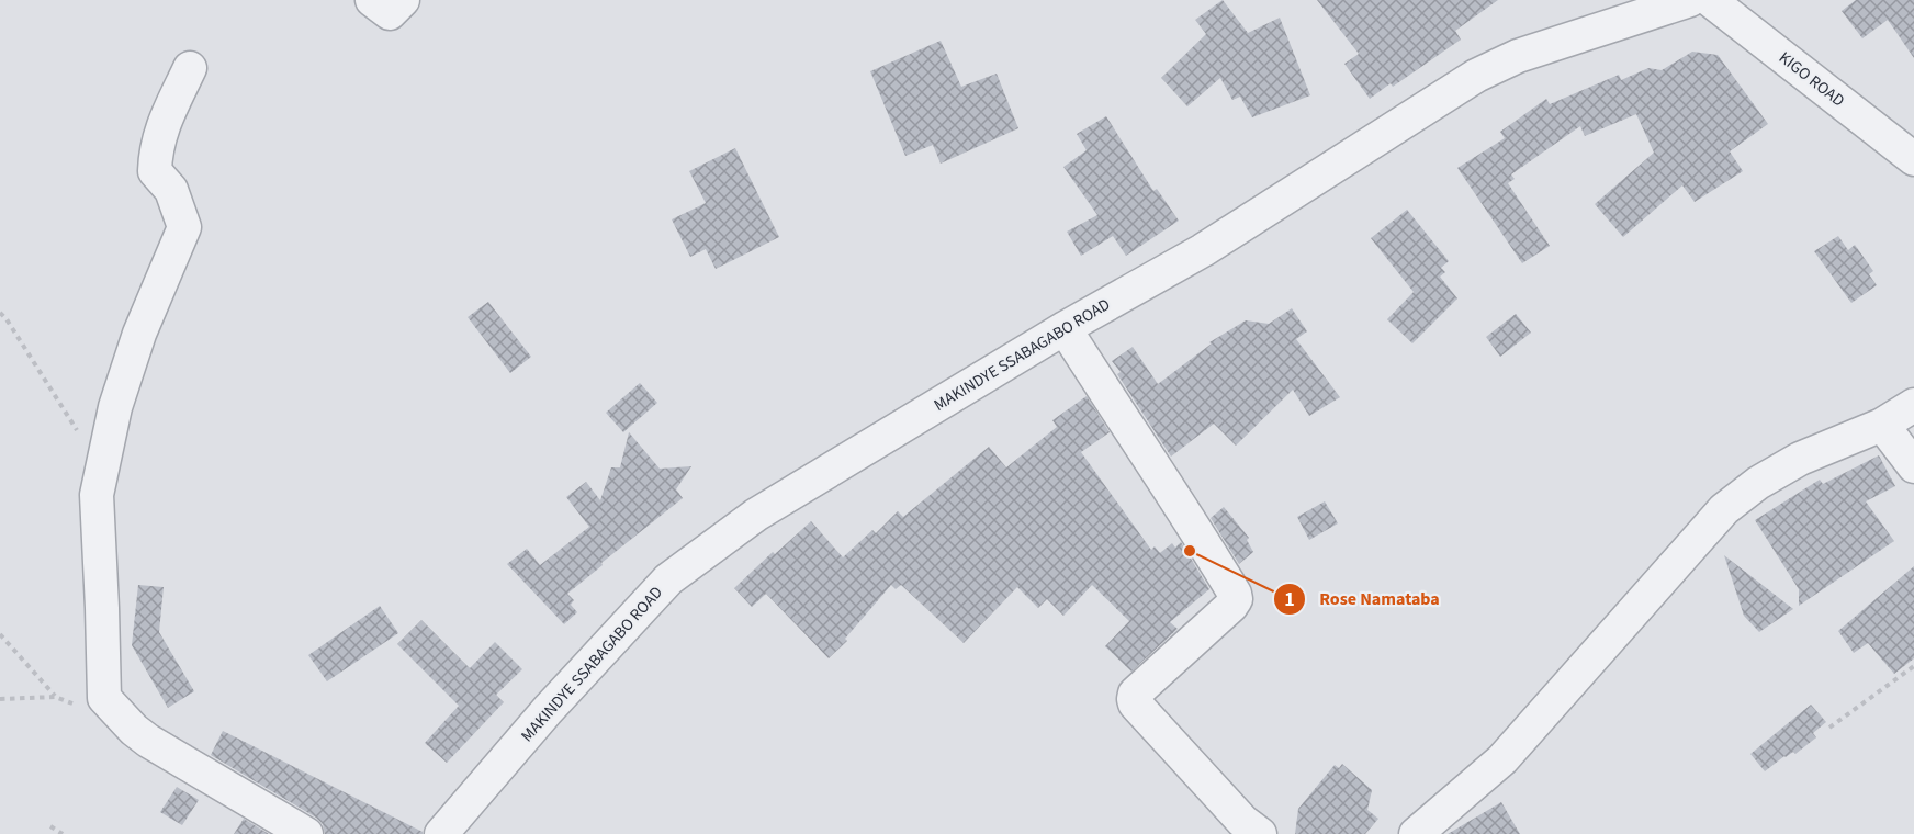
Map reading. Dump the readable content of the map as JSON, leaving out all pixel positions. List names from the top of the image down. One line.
{"streets":{"street":["KIGO ROAD","MAKINDYE SSABAGABO ROAD"]},"places":["Rose Namataba"]}
